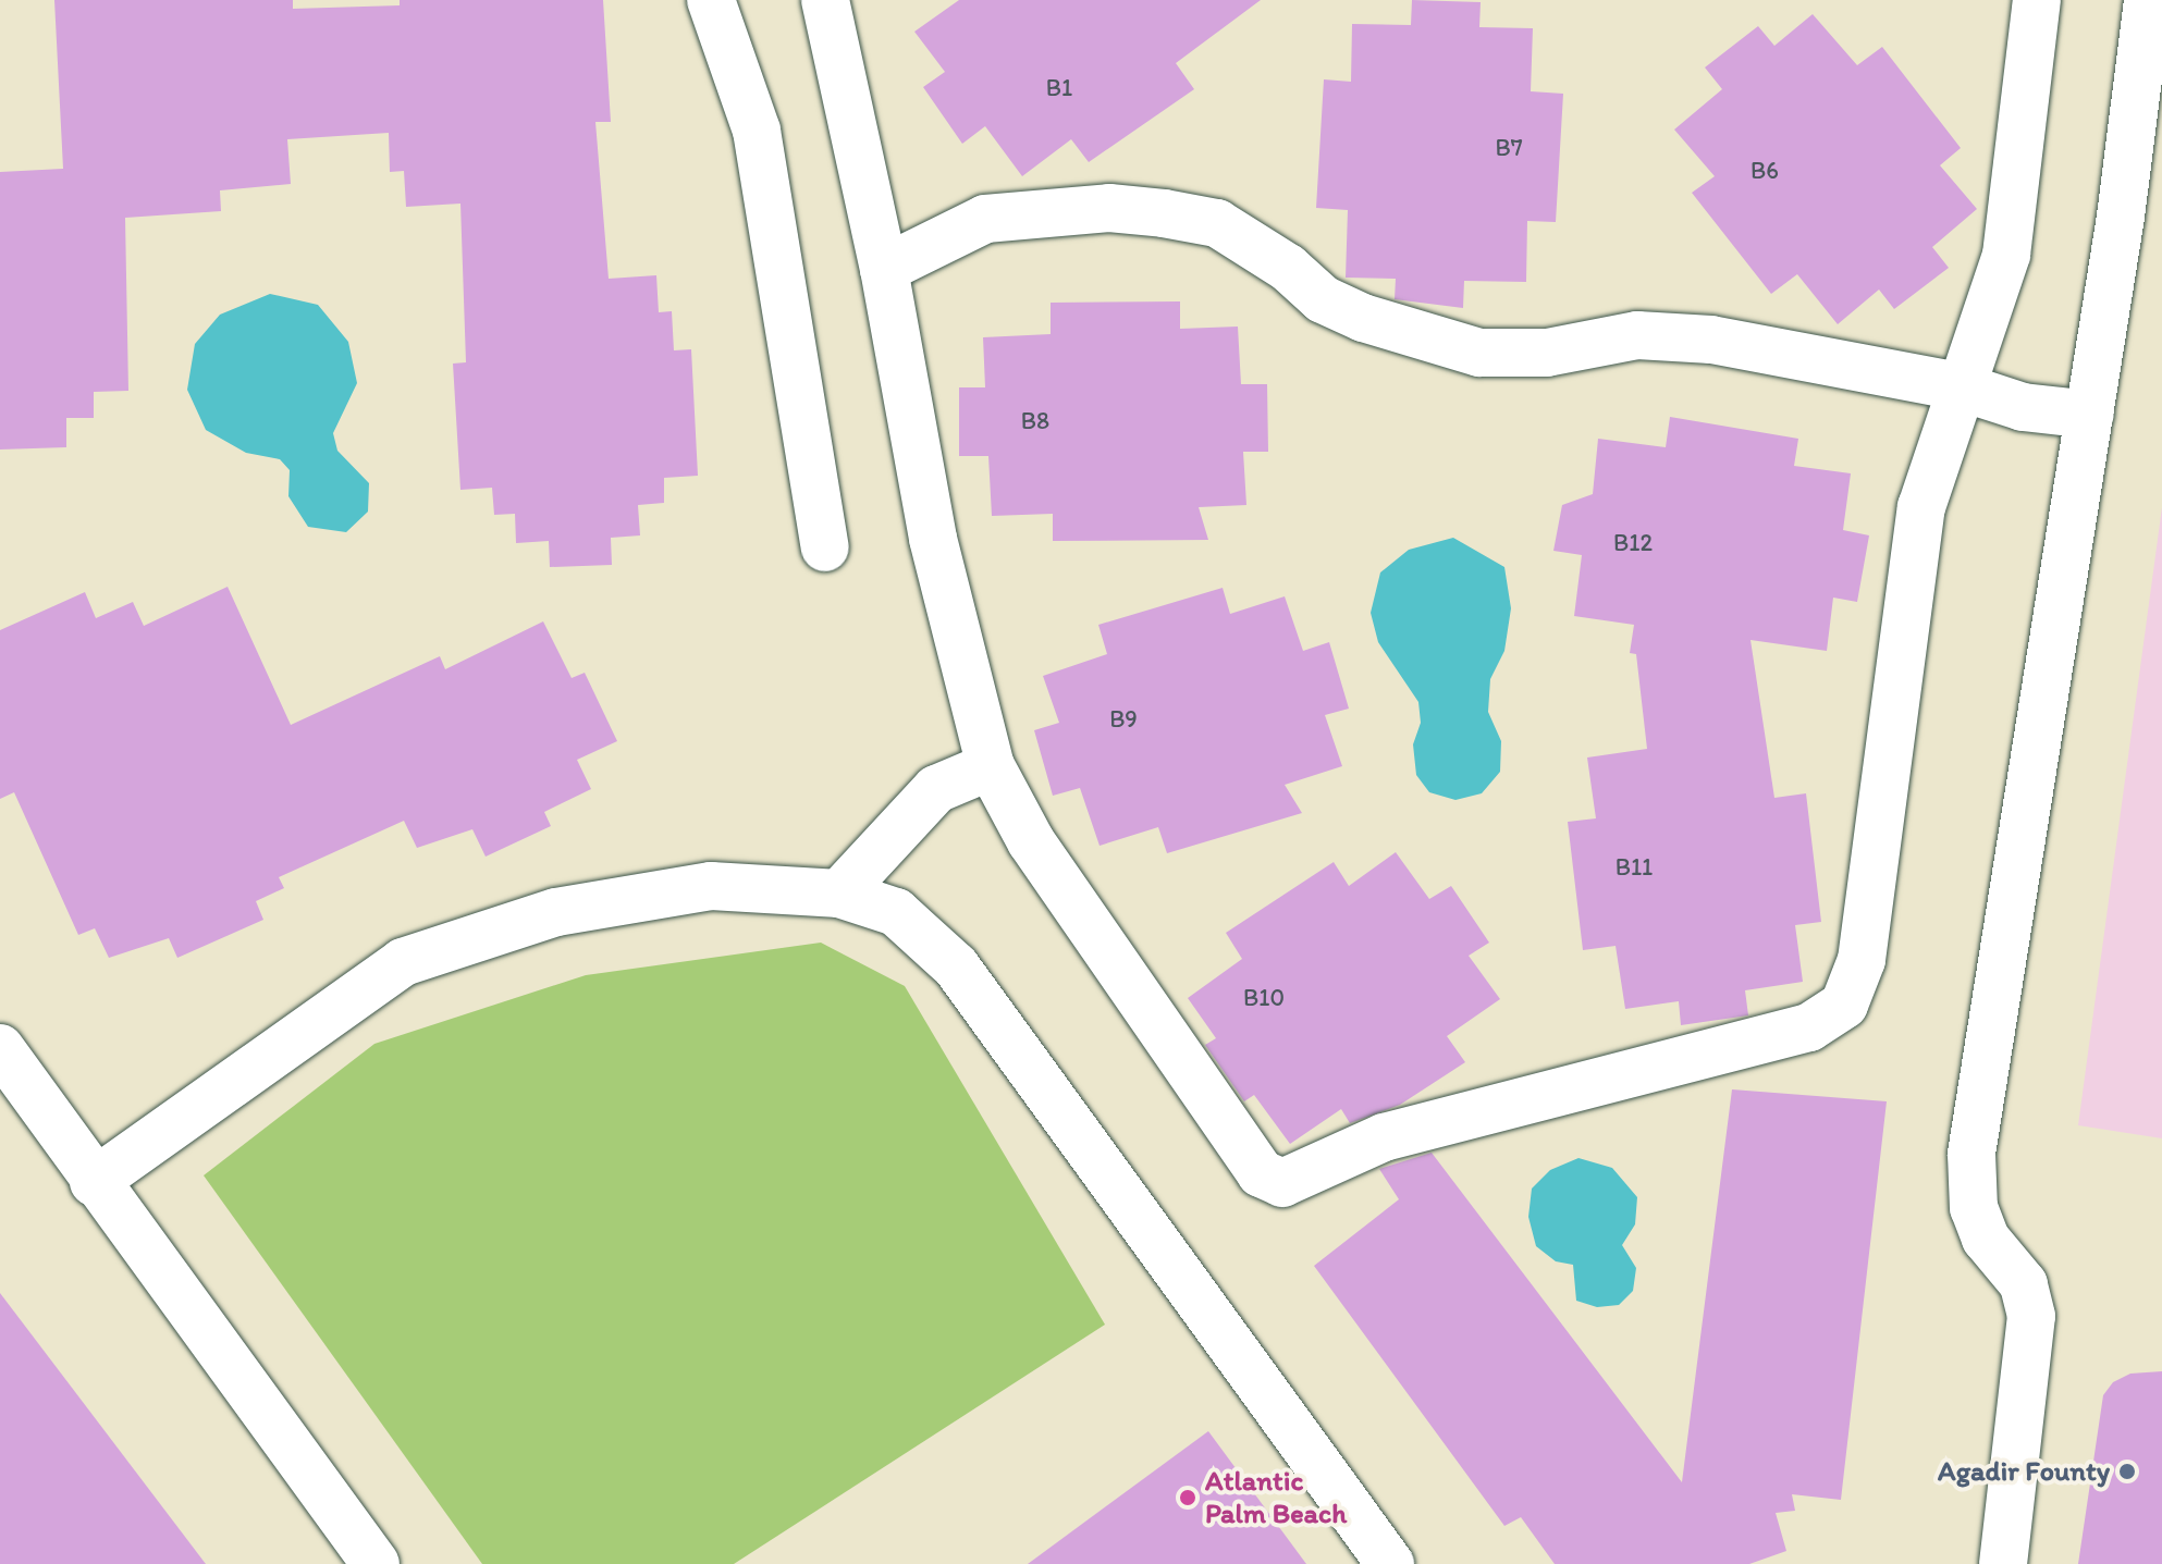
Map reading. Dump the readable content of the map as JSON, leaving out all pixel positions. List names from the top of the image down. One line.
{"places":["Agadir Founty","Atlantic Palm Beach"],"house_numbers":["B1","B7","B6","B8","B12","B9","B11","B10"]}
